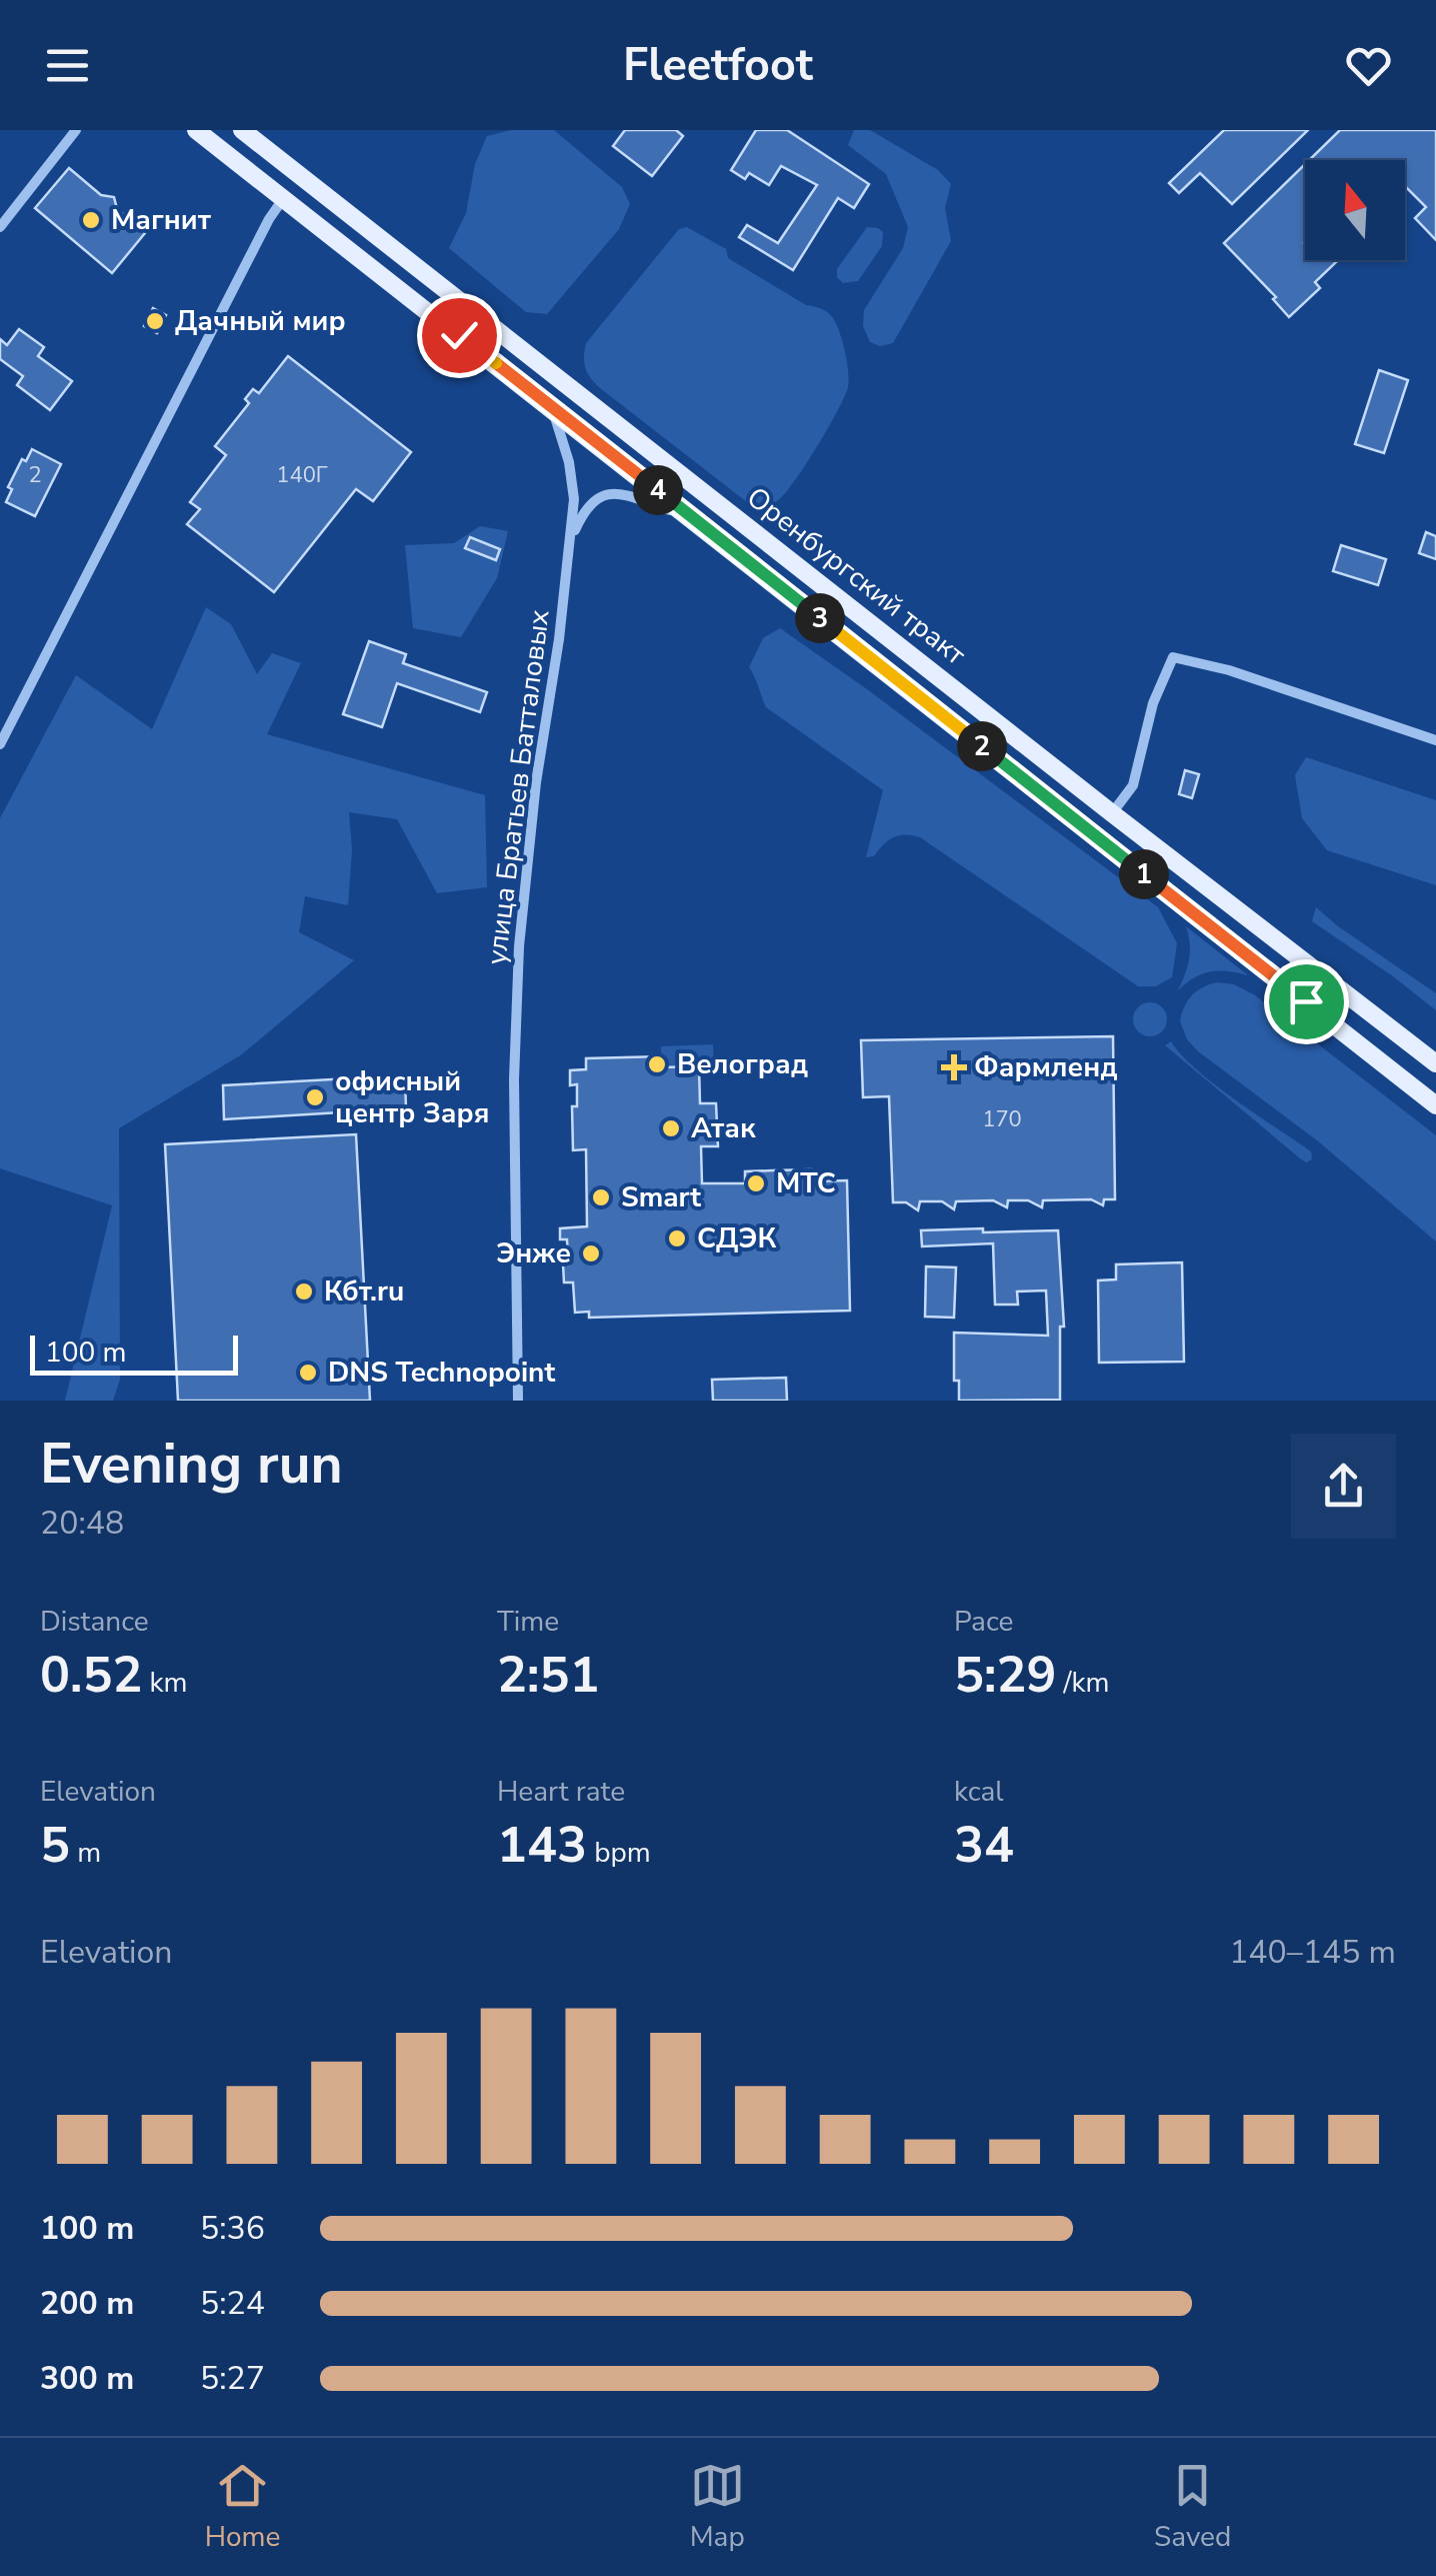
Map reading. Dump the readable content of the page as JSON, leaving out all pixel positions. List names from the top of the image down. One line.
{"streets":{"main road":["Оренбургский тракт"],"street":["улица Братьев Батталовых"]},"crossings":[["Оренбургский тракт","улица Братьев Батталовых"]],"places":{"other":["Магнит","Дачный мир","Велоград","офисный центр Заря","Атак","МТС","Smart","СДЭК","Энже","Кбт.ru","DNS Technopoint"],"health":["Фармленд"]},"house_numbers":["2","140Г","170"],"scale_bar":"100 m","north":"top","page":{"header":"Fleetfoot","pins":["4","3","2","1"],"scale":"100 m","heading":["Evening run","20:48"],"stats":[["Distance","0.52 km"],["Time","2:51"],["Pace","5:29 /km"],["Elevation","5 m"],["Heart rate","143 bpm"],["kcal","34"]],"chart":["Elevation","140–145 m"],"list":[{"name":"100 m","note":"5:36"},{"name":"200 m","note":"5:24"},{"name":"300 m","note":"5:27"}],"tabs":["Home","Map","Saved"]}}
